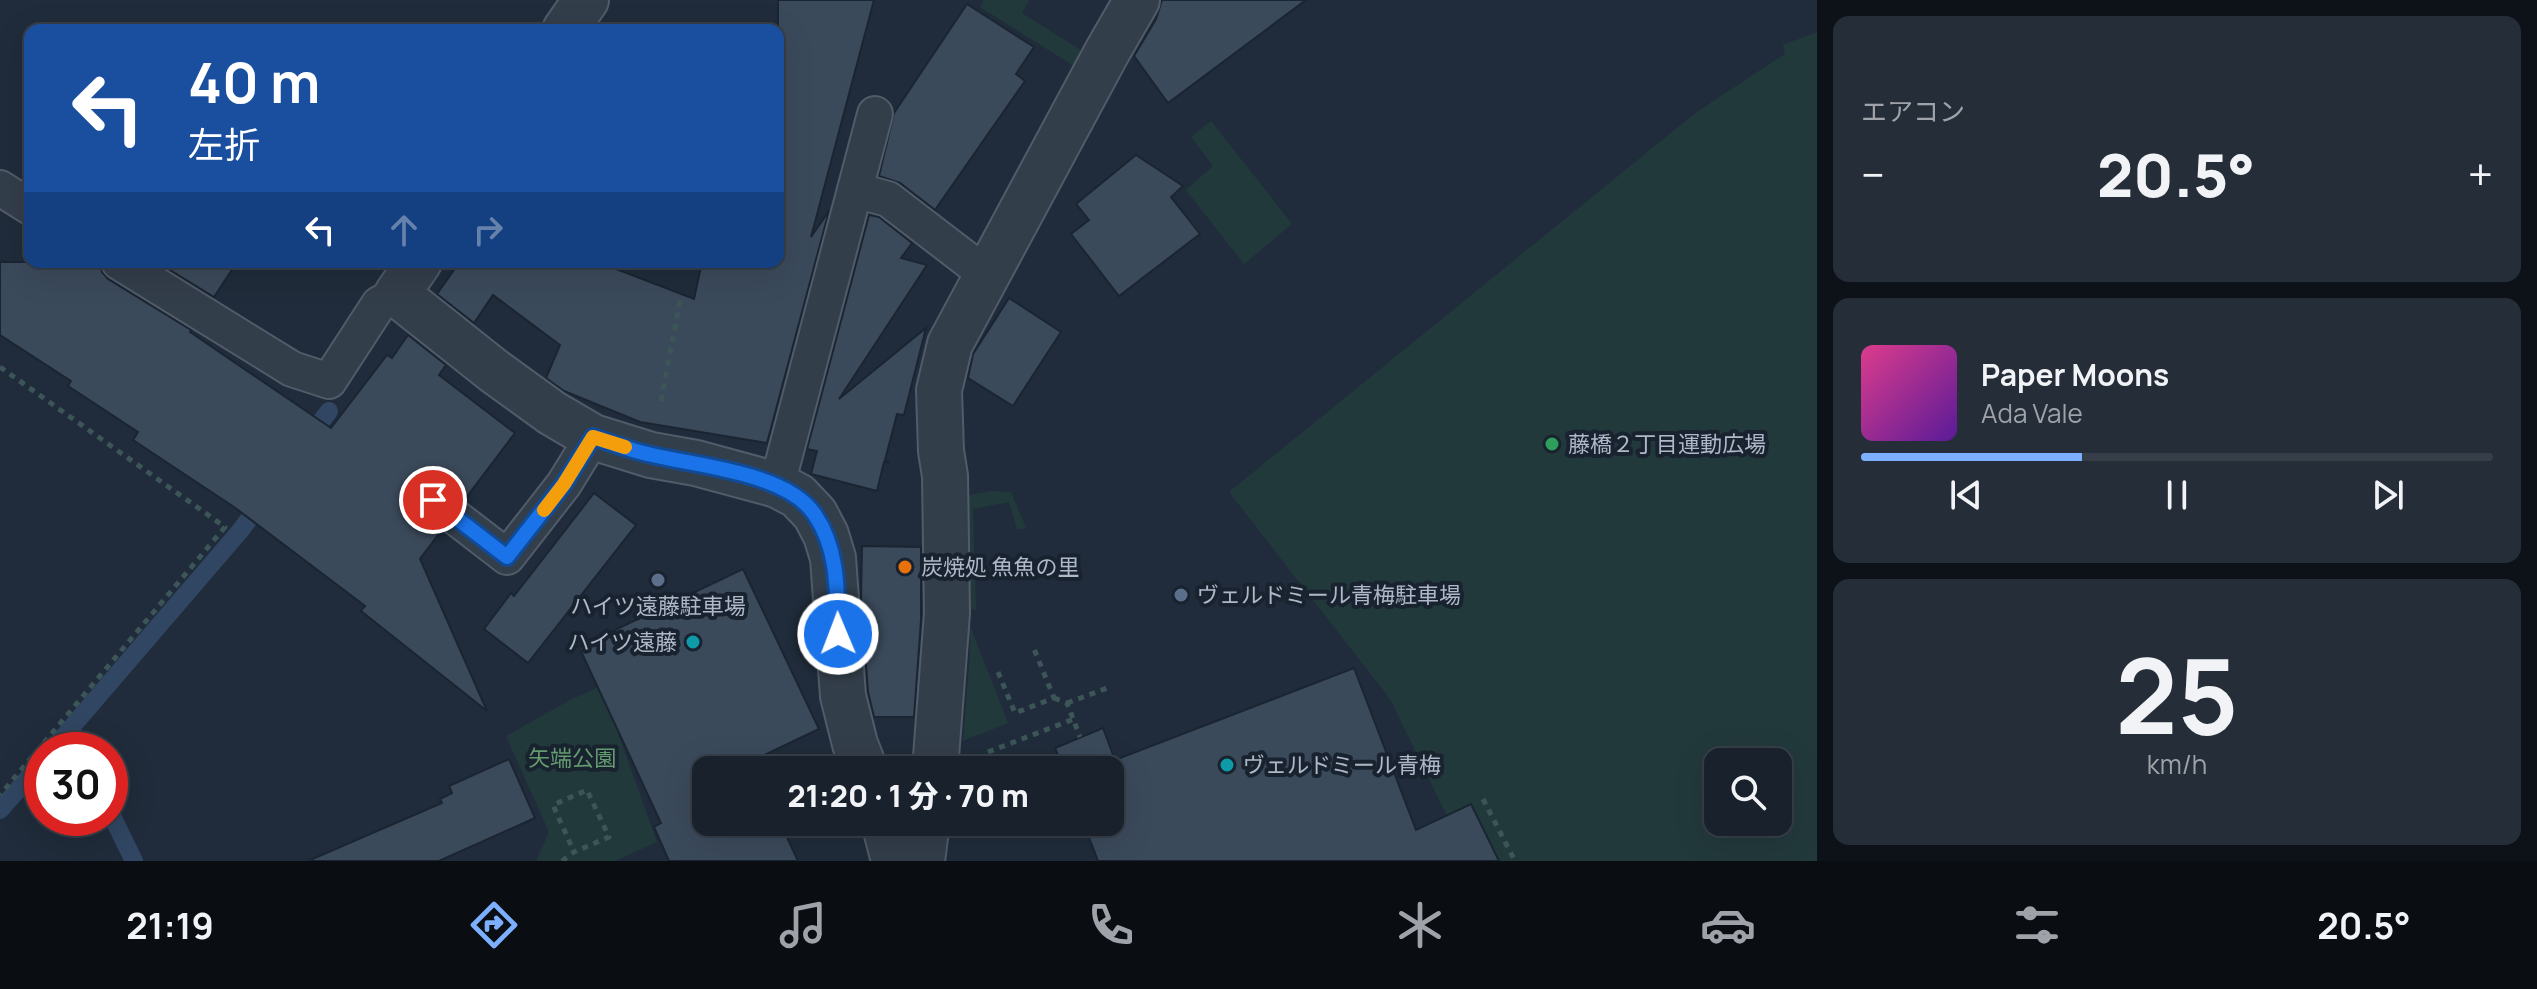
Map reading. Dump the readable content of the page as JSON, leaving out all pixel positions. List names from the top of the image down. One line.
{"parks":["矢端公園"],"places":["藤橋２丁目運動広場","炭焼処 魚魚の里","ハイツ遠藤駐車場","ヴェルドミール青梅駐車場","ハイツ遠藤","ヴェルドミール青梅"],"page":{"tile":["エアコン",["25","km/h"]],"turn":["40 m","左折"],"heat":["−","20.5°","+"],"song":["Paper Moons","Ada Vale"],"limit":"30","trip":"21:20 · 1 分 · 70 m","tabs":["21:19","20.5°"]}}
